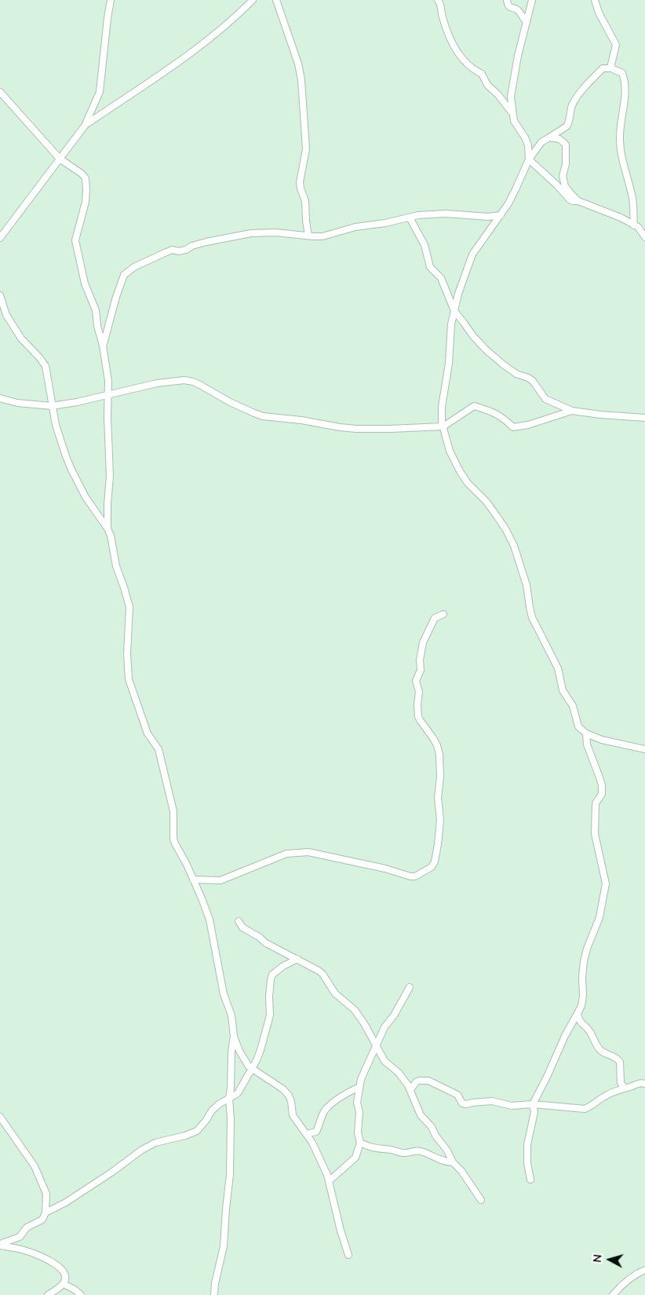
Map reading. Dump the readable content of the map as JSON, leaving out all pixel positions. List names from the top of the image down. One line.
{"north":"left"}
